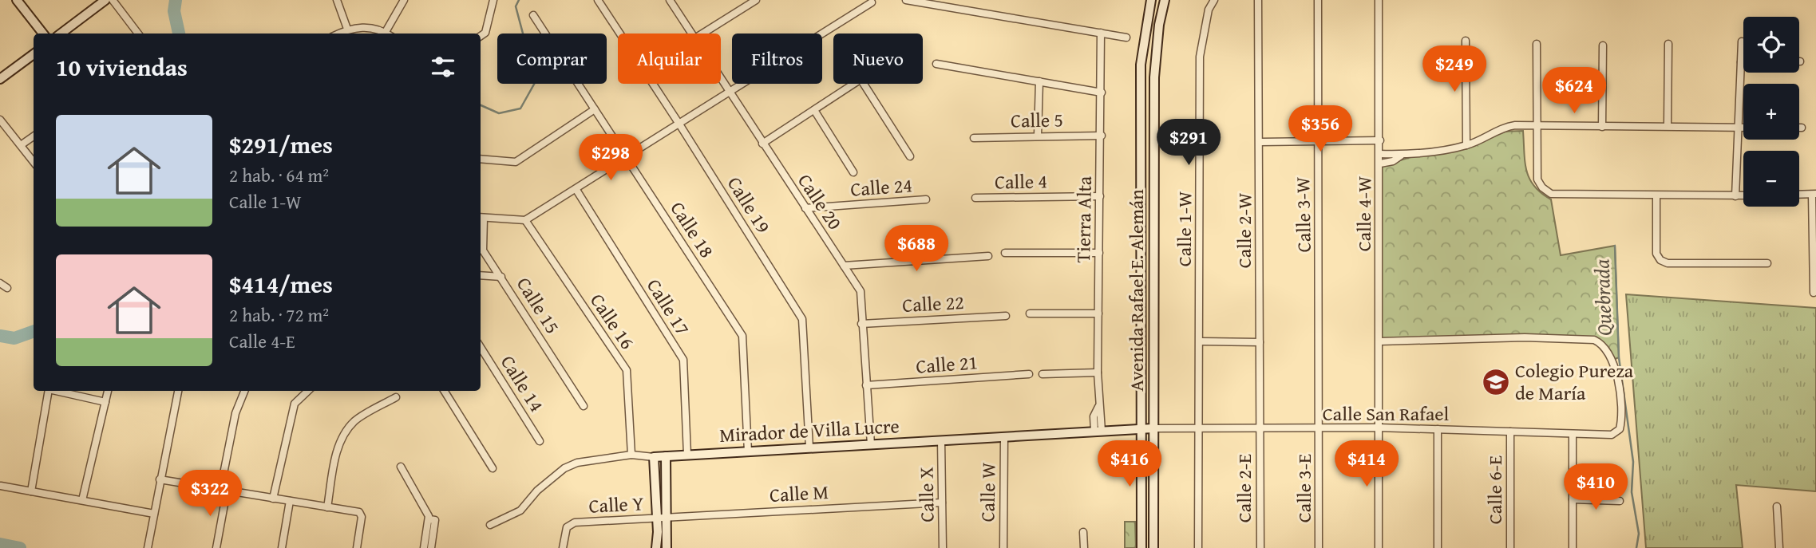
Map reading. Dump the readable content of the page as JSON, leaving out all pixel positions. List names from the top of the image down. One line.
{"streets":{"main road":["Avenida Rafael E. Alemán","Mirador de Villa Lucre"],"street":["Calle 5","Calle 4","Calle 24","Calle 20","Calle 19","Calle 4-W","Calle 3-W","Tierra Alta","Calle 1-W","Calle 18","Calle 2-W","Calle 22","Calle 15","Calle 17","Calle 16","Calle 21","Calle 14","Calle San Rafael","Calle 2-E","Calle 3-E","Calle 6-E","Calle W","Calle M","Calle X","Calle Y"]},"crossings":[["Calle 5","Tierra Alta"],["Calle 4","Tierra Alta"],["Calle 24","Calle 20"],["Calle 20","Calle 22"],["Calle 20","Calle 21"],["Calle 20","Mirador de Villa Lucre"],["Calle 19","Mirador de Villa Lucre"],["Calle 4-W","Calle San Rafael"],["Calle 3-W","Calle San Rafael"],["Calle 3-W","Calle 3-E"],["Tierra Alta","Mirador de Villa Lucre"],["Calle 1-W","Calle San Rafael"],["Calle 18","Mirador de Villa Lucre"],["Calle 2-W","Calle San Rafael"],["Calle 2-W","Calle 2-E"],["Avenida Rafael E. Alemán","Calle San Rafael"],["Avenida Rafael E. Alemán","Mirador de Villa Lucre"],["Calle 17","Mirador de Villa Lucre"],["Calle 16","Mirador de Villa Lucre"],["Calle San Rafael","Mirador de Villa Lucre"],["Calle San Rafael","Calle 2-E"],["Calle San Rafael","Calle 3-E"],["Calle San Rafael","Calle 6-E"],["Mirador de Villa Lucre","Calle W"],["Mirador de Villa Lucre","Calle X"],["Calle M","Calle X"],["Calle M","Calle Y"]],"water":["Quebrada"],"places":{"school or university":["Colegio Pureza de María"]},"page":{"map_buttons":["+","−"],"chip":["Comprar","Alquilar","Filtros","Nuevo"],"heading":"10 viviendas","price":["$249","$624","$356","$291","$298","$688","$416","$414","$410","$322"],"list":[{"name":"$291/mes","note":"2 hab. · 64 m² · Calle 1-W"},{"name":"$414/mes","note":"2 hab. · 72 m² · Calle 4-E"}]}}
